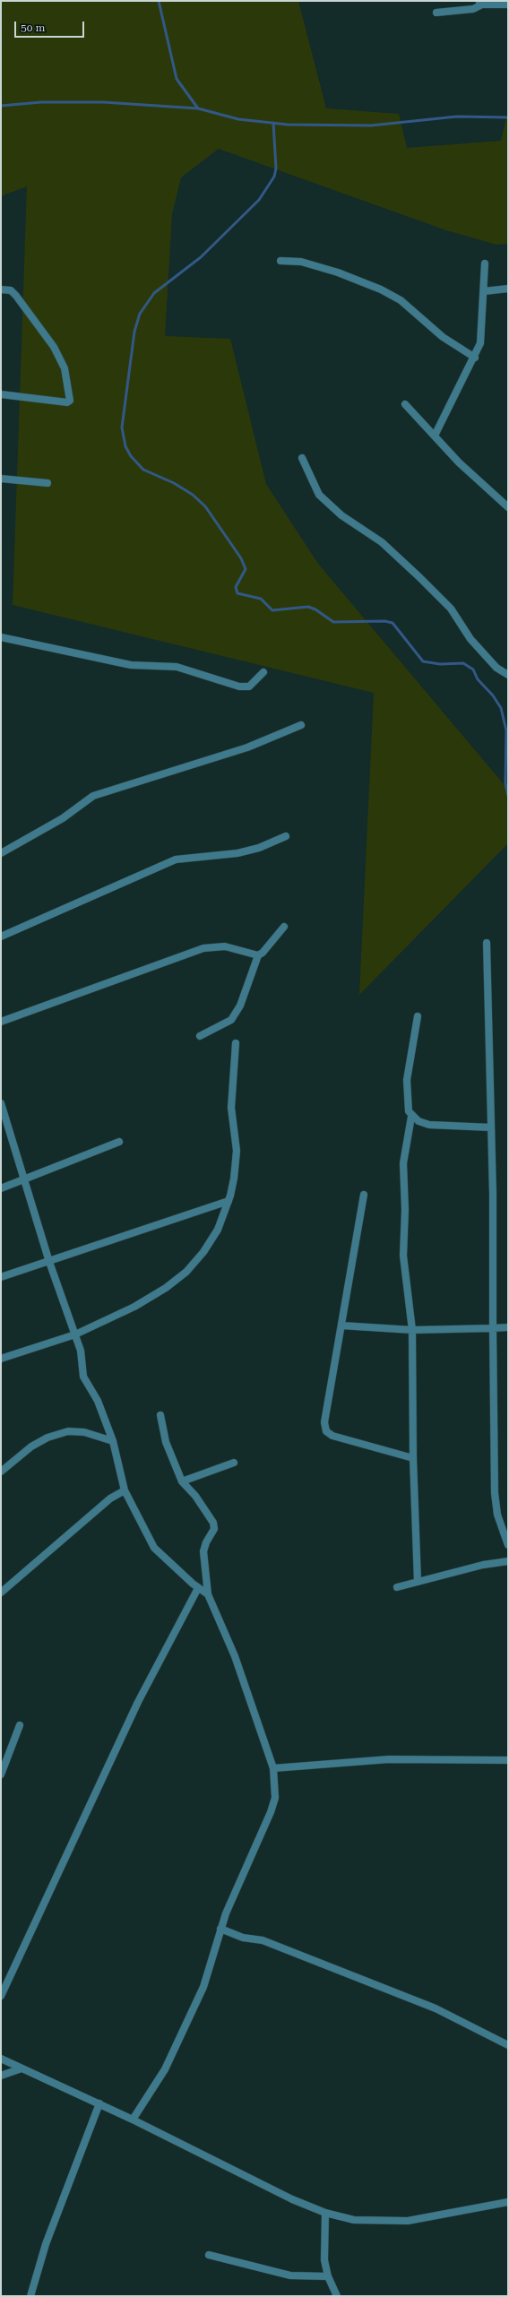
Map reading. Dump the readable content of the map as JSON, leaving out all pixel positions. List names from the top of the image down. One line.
{"scale_bar":"50 m"}
